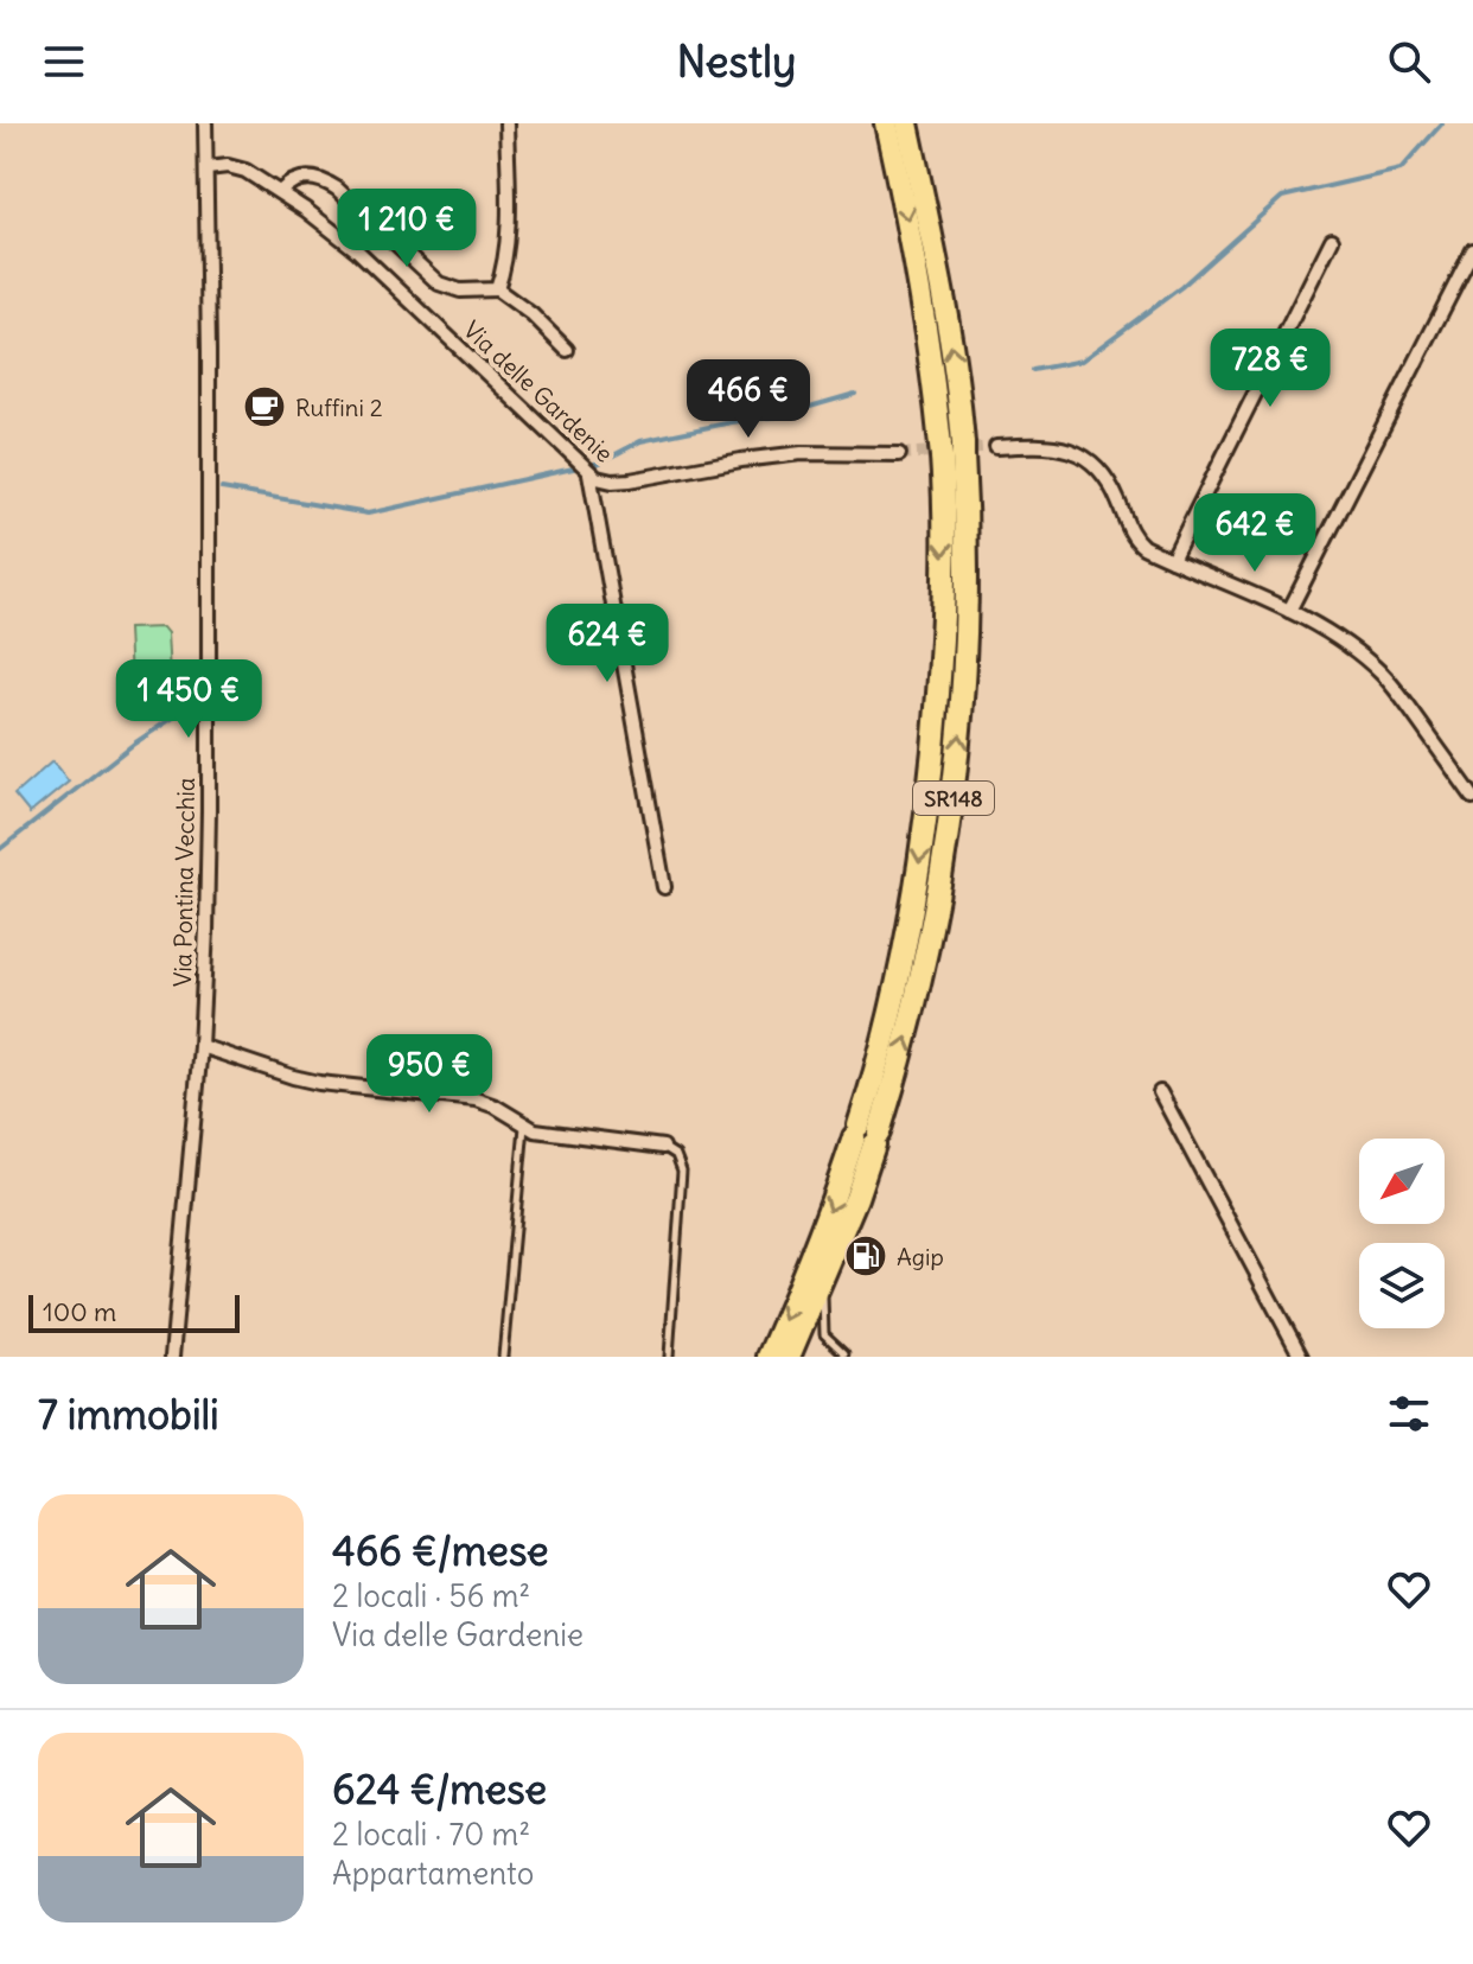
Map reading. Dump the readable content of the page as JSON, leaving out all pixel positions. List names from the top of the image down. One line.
{"streets":{"highway":["SR148"],"street":["Via delle Gardenie","Via Pontina Vecchia"]},"crossings":[["Via delle Gardenie","Via Pontina Vecchia"]],"places":{"cafe":["Ruffini 2"],"fuel station":["Agip"]},"scale_bar":"100 m","north":"bottom left","page":{"header":"Nestly","price":["1 210 €","728 €","466 €","642 €","624 €","1 450 €","950 €"],"scale":"100 m","heading":"7 immobili","list":[{"name":"466 €/mese","note":"2 locali · 56 m² · Via delle Gardenie"},{"name":"624 €/mese","note":"2 locali · 70 m² · Appartamento"}]}}
